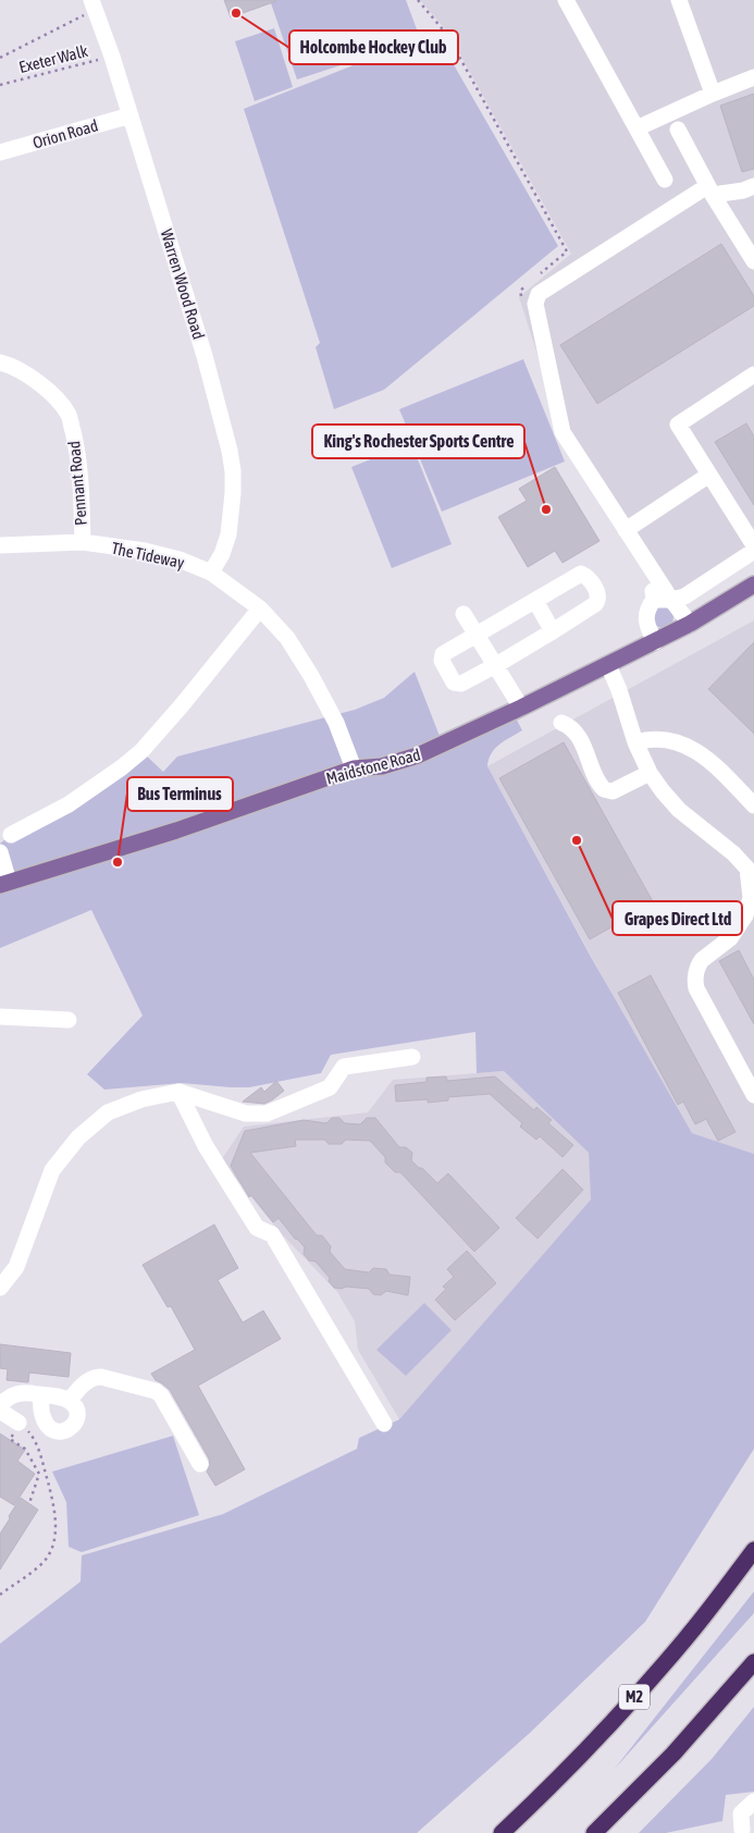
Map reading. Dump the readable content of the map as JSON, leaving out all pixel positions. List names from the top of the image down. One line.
{"streets":{"highway":["M2"],"main road":["Maidstone Road"],"street":["Orion Road","Warren Wood Road","Pennant Road","The Tideway"],"path":["Exeter Walk"]},"crossings":[["Exeter Walk","Warren Wood Road"],["Orion Road","Warren Wood Road"],["Warren Wood Road","The Tideway"],["Pennant Road","The Tideway"],["The Tideway","Maidstone Road"]],"places":["Holcombe Hockey Club","King's Rochester Sports Centre","Grapes Direct Ltd","Bus Terminus"]}
